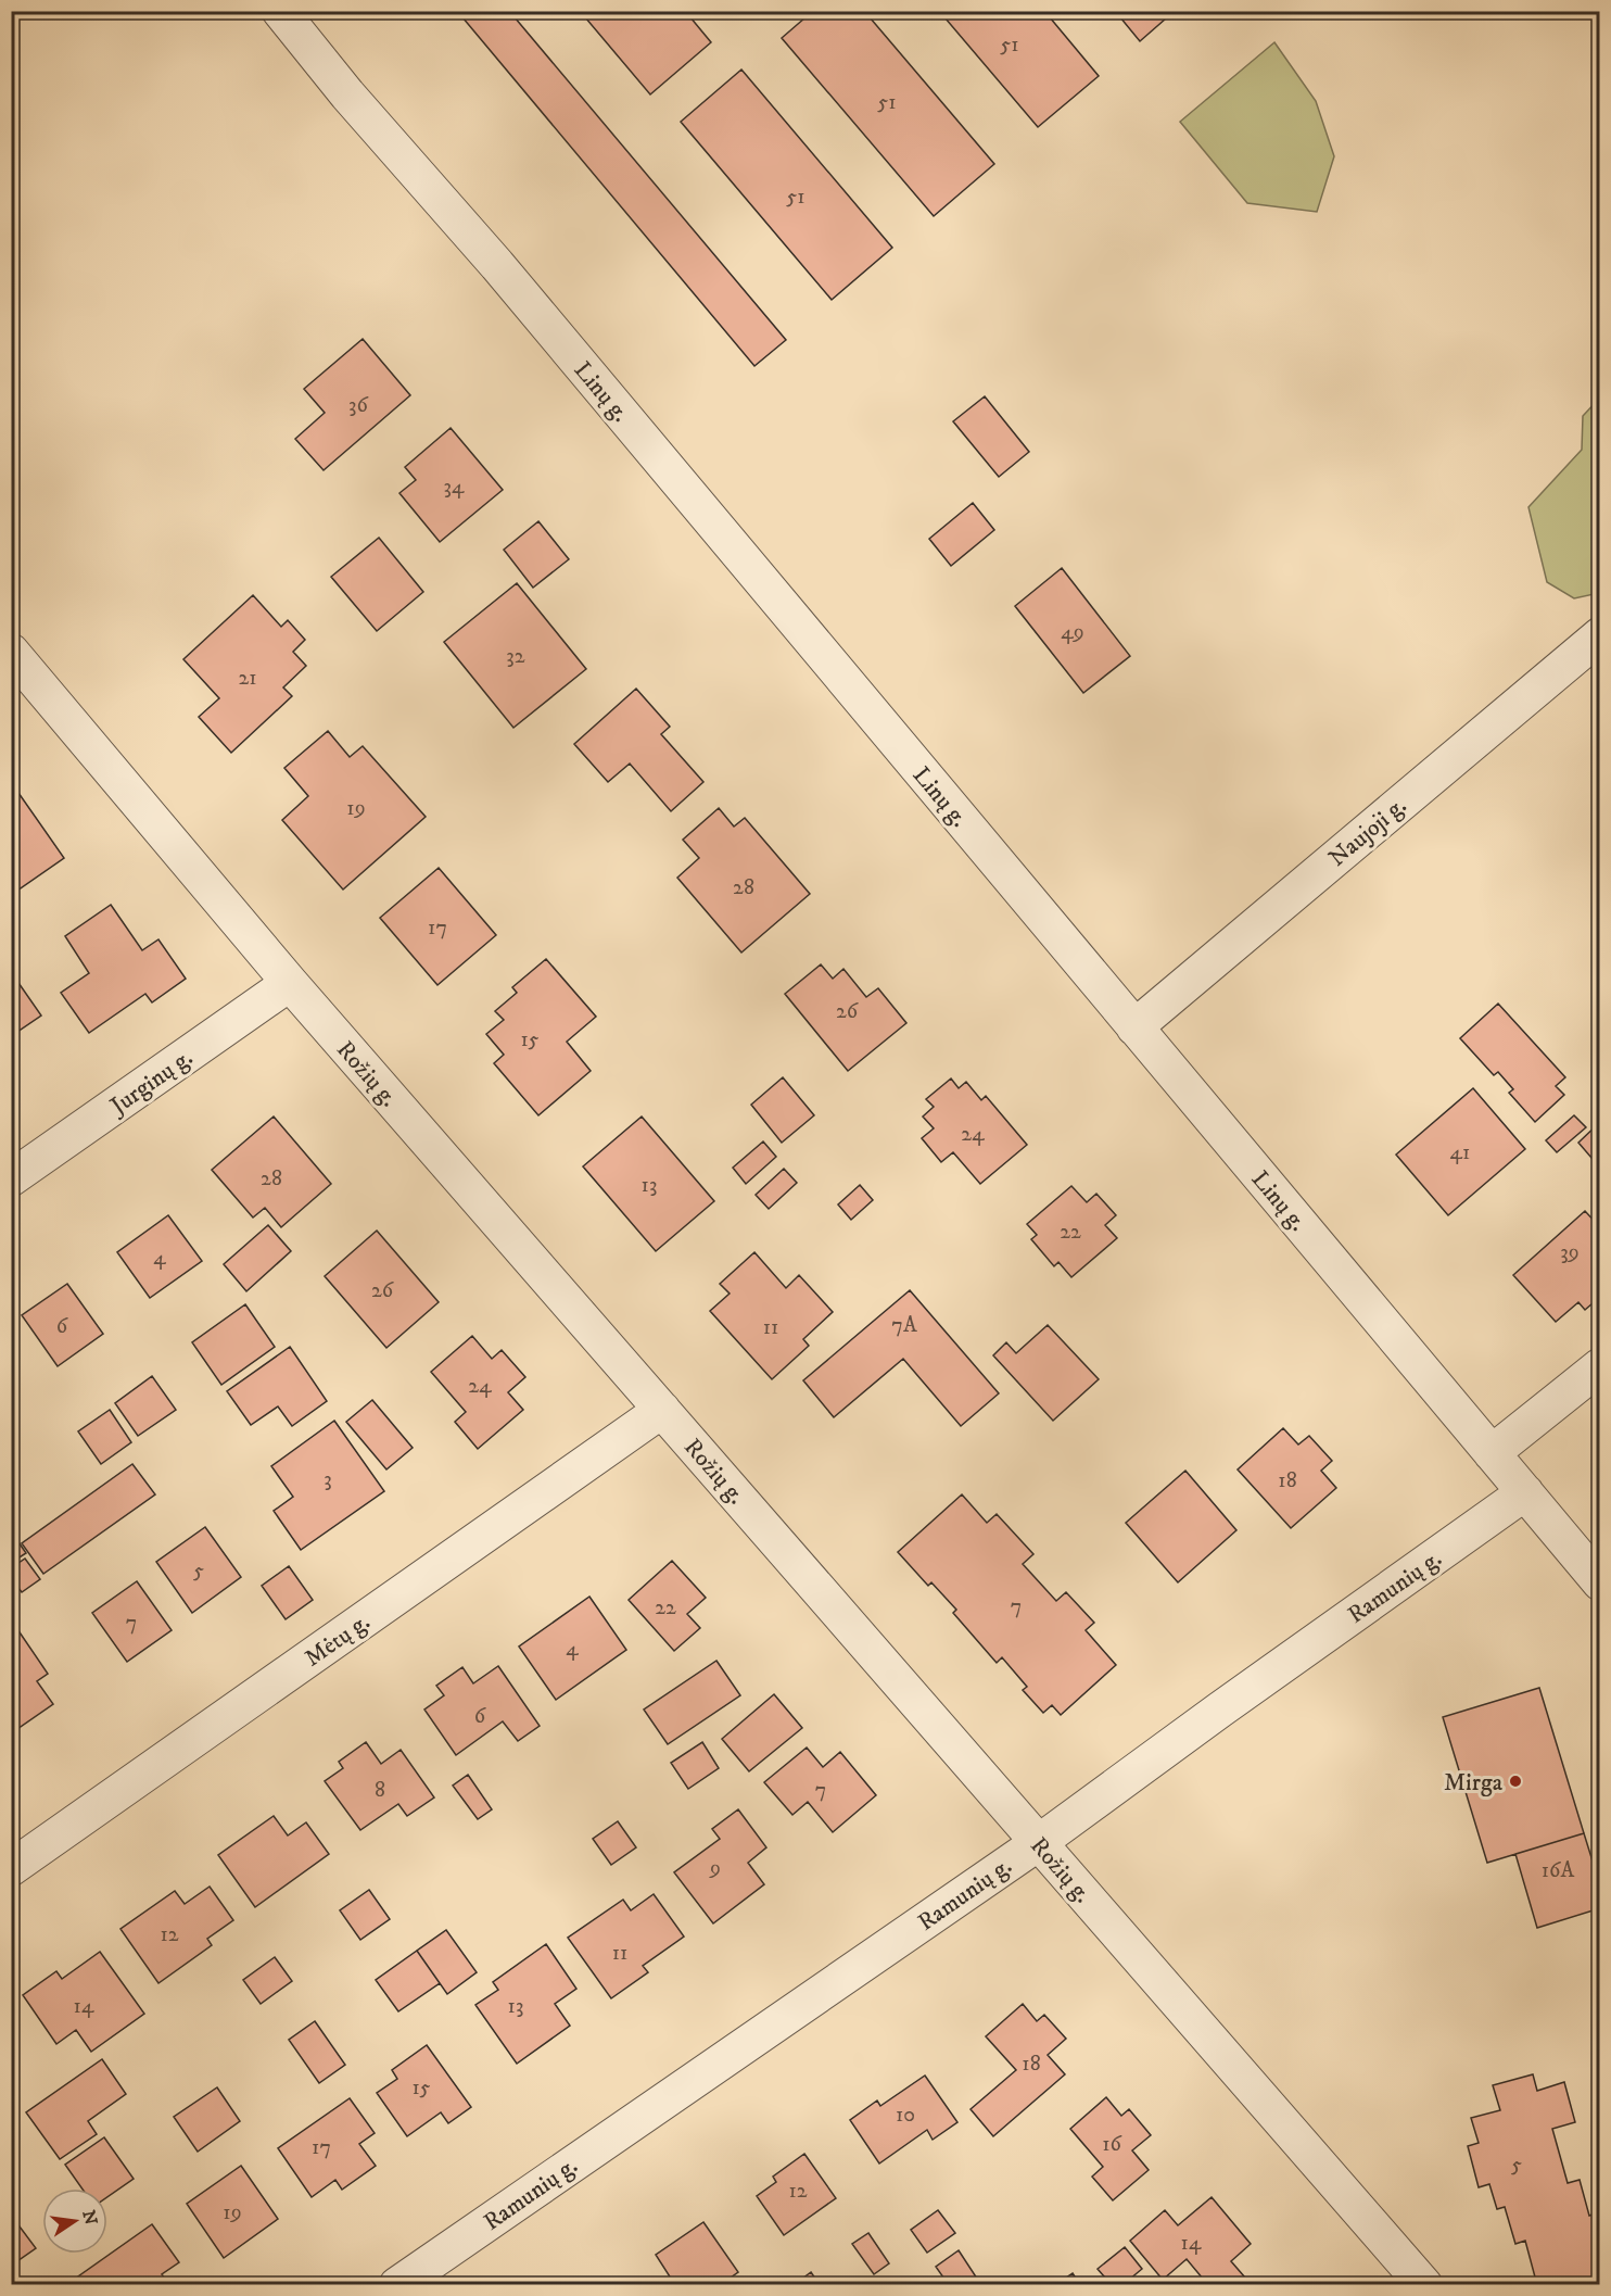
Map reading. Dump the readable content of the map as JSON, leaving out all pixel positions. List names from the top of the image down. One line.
{"streets":{"street":["Linų g.","Naujoji g.","Rožių g.","Jurginų g.","Ramunių g.","Mėtų g."]},"crossings":[["Linų g.","Naujoji g."],["Linų g.","Ramunių g."],["Rožių g.","Jurginų g."],["Rožių g.","Ramunių g."],["Rožių g.","Mėtų g."]],"places":["Mirga"],"house_numbers":["51","51","51","36","34","49","32","21","19","28","17","26","15","24","41","28","13","22","39","4","26","7A","6","11","24","3","18","5","7","22","7","4","6","8","7","9","16A","12","11","14","13","18","15","10","16","17","5","12","19","14"],"north":"right"}
